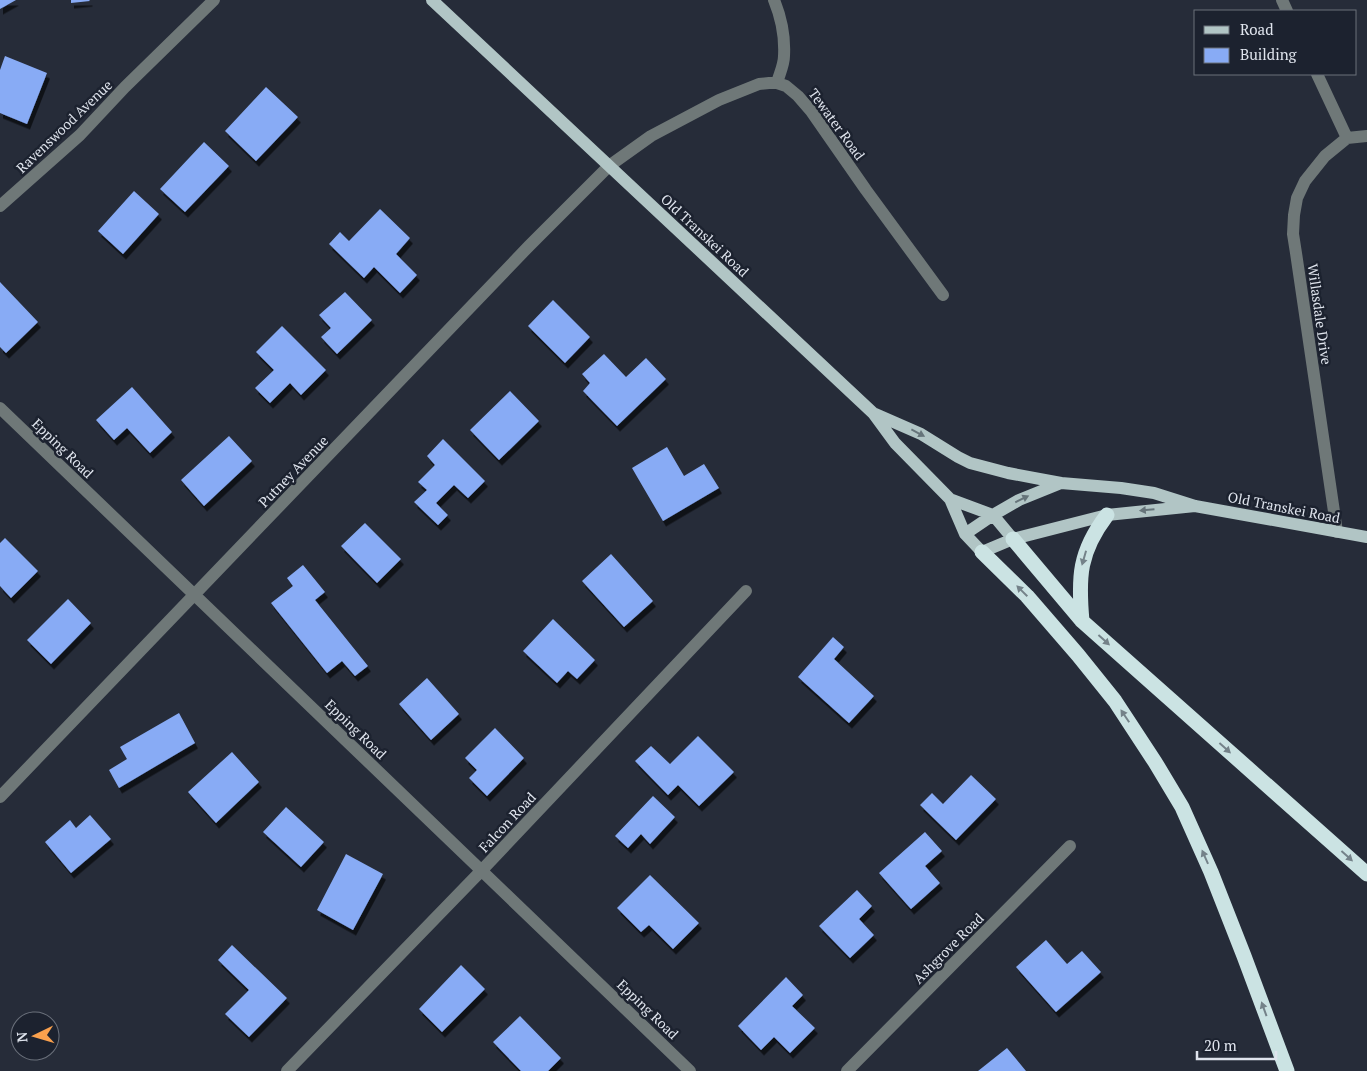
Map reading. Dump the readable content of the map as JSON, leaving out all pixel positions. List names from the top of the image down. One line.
{"streets":{"main road":["Old Transkei Road"],"street":["Tewater Road","Ravenswood Avenue","Willasdale Drive","Epping Road","Putney Avenue","Falcon Road","Ashgrove Road"]},"crossings":[["Old Transkei Road","Willasdale Drive"],["Old Transkei Road","Putney Avenue"],["Epping Road","Putney Avenue"],["Epping Road","Falcon Road"]],"legend":["Road","Building"],"scale_bar":"20 m","north":"left"}
